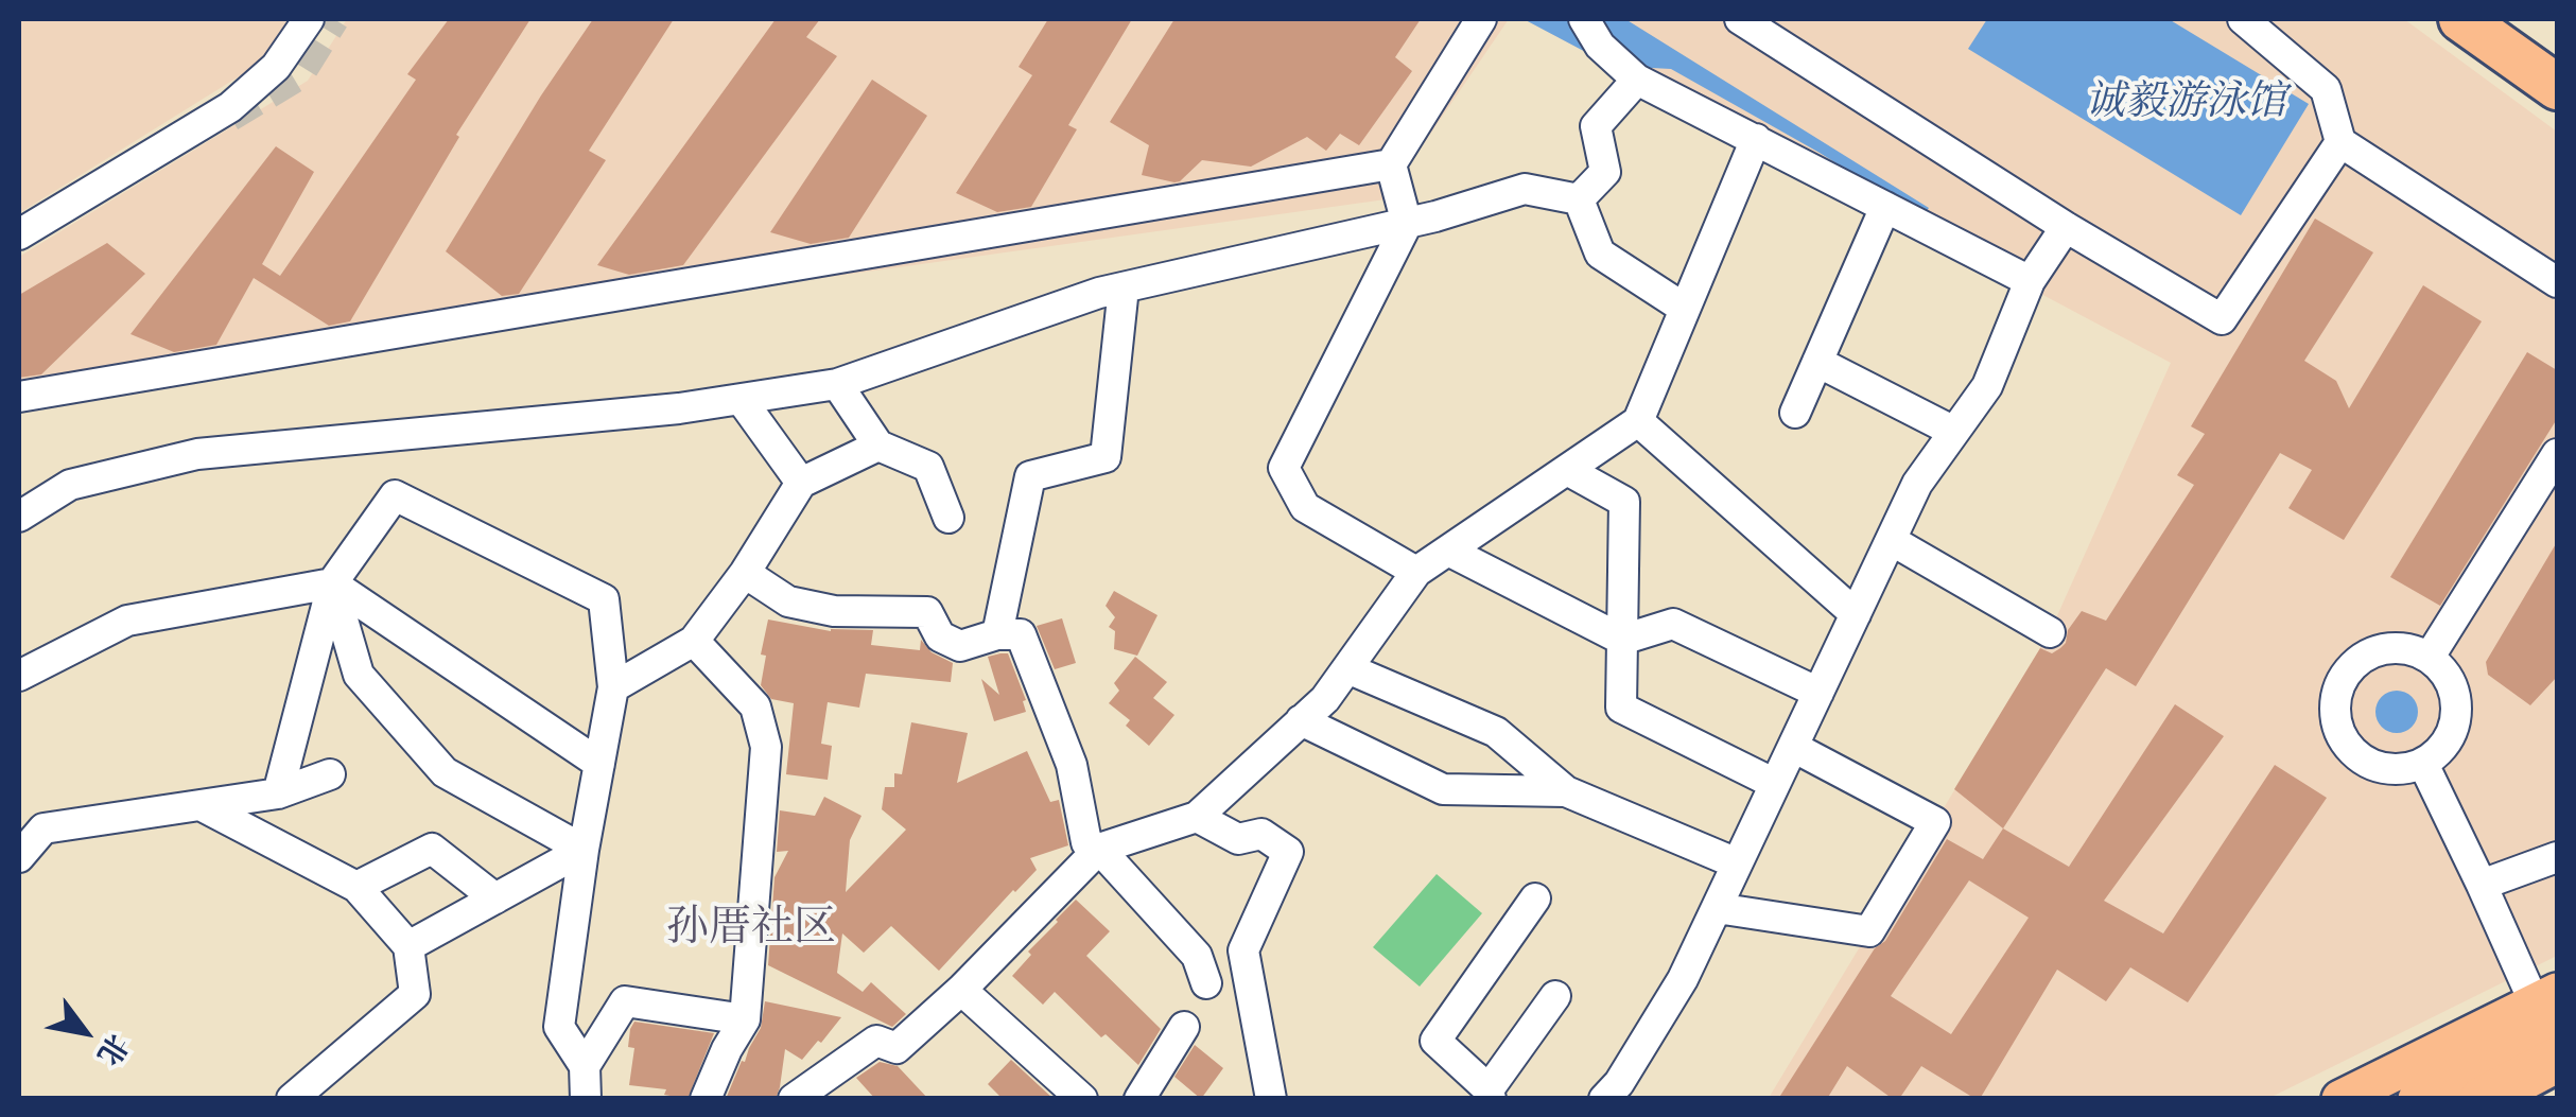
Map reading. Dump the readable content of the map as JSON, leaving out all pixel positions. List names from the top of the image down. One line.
{"districts":["孙厝社区"],"water":["诚毅游泳馆"],"north":"bottom right"}
